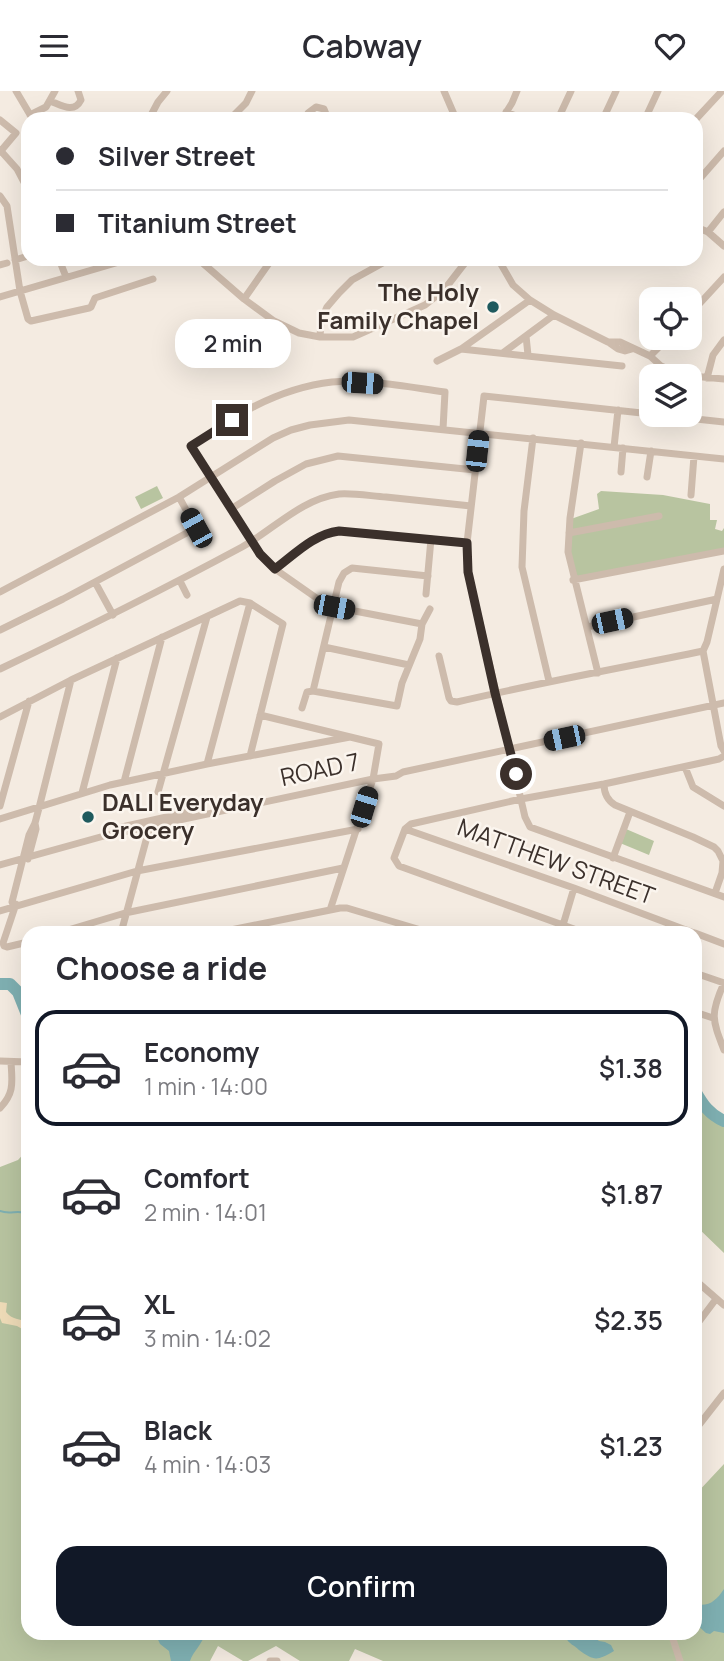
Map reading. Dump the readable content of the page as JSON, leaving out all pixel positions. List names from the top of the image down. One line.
{"streets":{"street":["ROAD 7","MATTHEW STREET"]},"places":["The Holy Family Chapel","DALI Everyday Grocery"],"page":{"header":"Cabway","banner":["Silver Street","Titanium Street"],"bubble":"2 min","heading":"Choose a ride","list":[{"name":"Economy","note":"1 min · 14:00","value":"$1.38"},{"name":"Comfort","note":"2 min · 14:01","value":"$1.87"},{"name":"XL","note":"3 min · 14:02","value":"$2.35"},{"name":"Black","note":"4 min · 14:03","value":"$1.23"}],"buttons":"Confirm"}}
